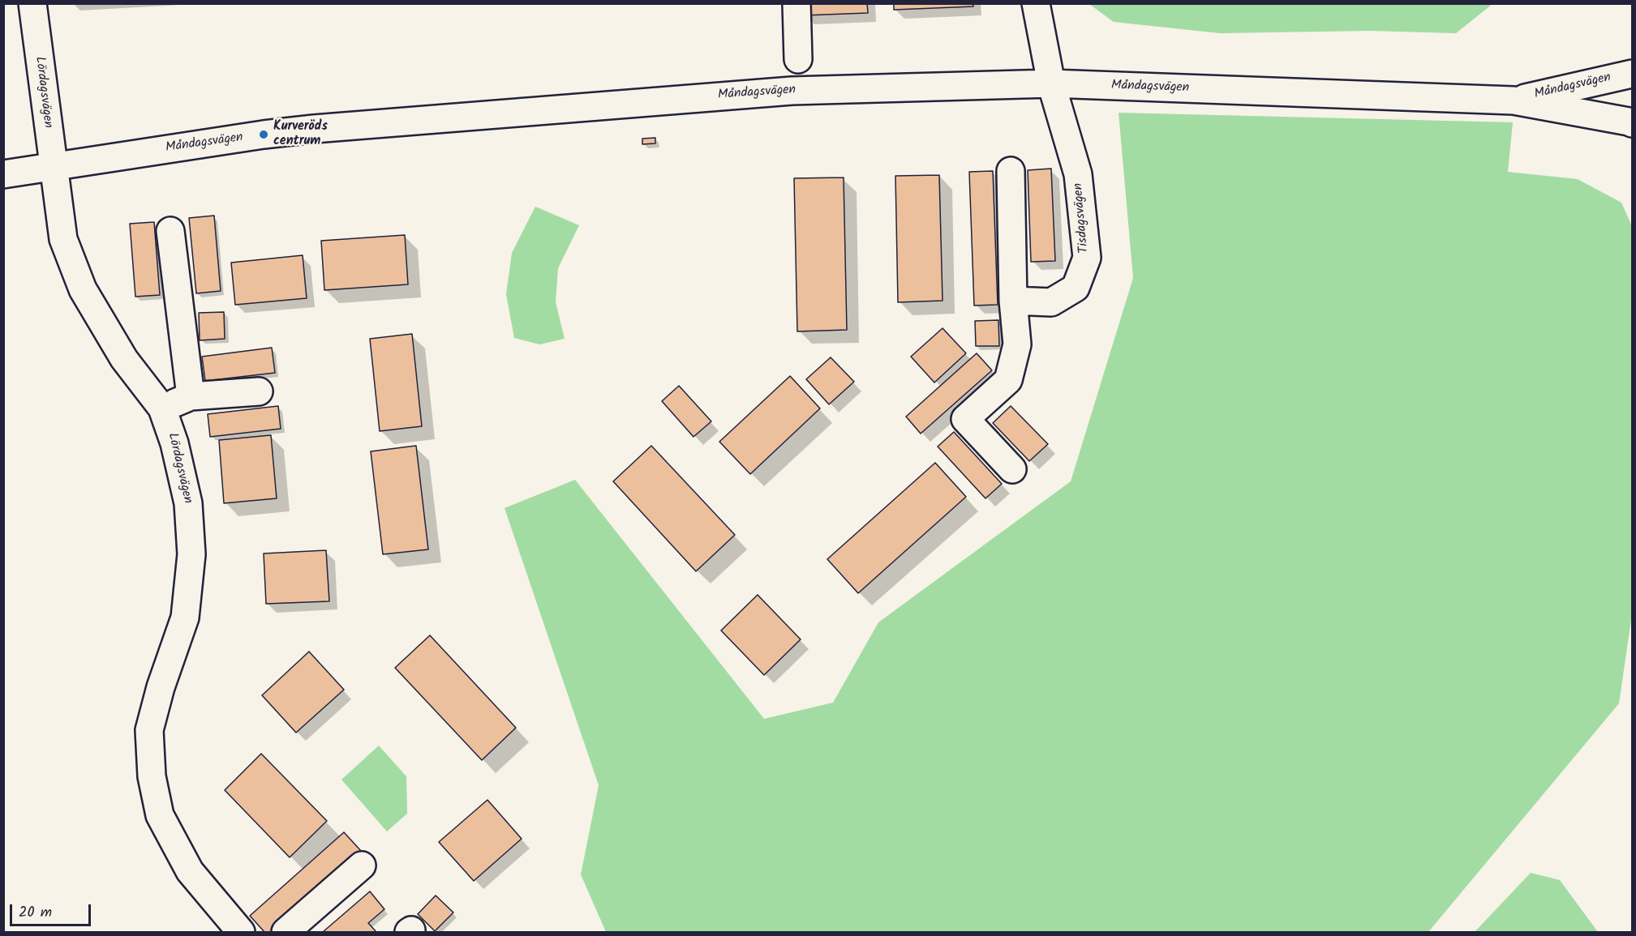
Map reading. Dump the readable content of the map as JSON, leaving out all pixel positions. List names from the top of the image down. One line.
{"streets":{"street":["Måndagsvägen","Lördagsvägen","Tisdagsvägen"]},"crossings":[["Måndagsvägen","Lördagsvägen"],["Måndagsvägen","Tisdagsvägen"]],"places":["Kurveröds centrum"],"scale_bar":"20 m"}
